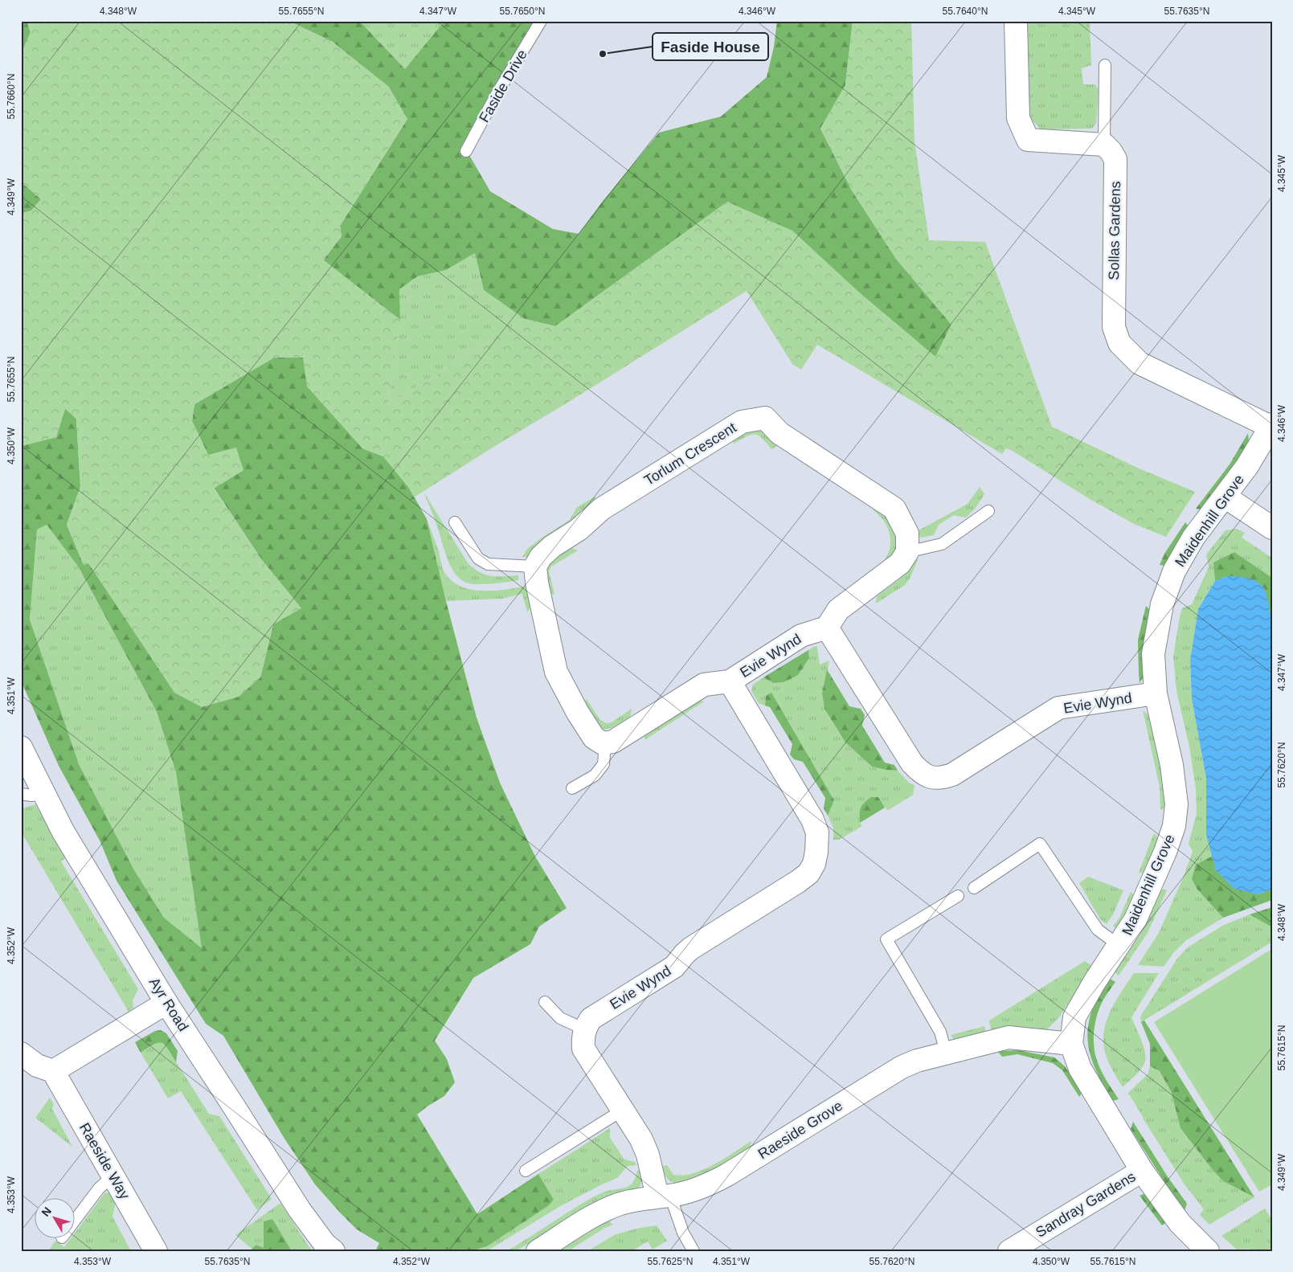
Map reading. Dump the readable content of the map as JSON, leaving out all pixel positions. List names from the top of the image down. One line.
{"streets":{"street":["Sollas Gardens","Torlum Crescent","Maidenhill Grove","Evie Wynd","Ayr Road","Raeside Grove","Raeside Way","Sandray Gardens"],"lane":["Faside Drive"]},"crossings":[["Sollas Gardens","Maidenhill Grove"],["Maidenhill Grove","Evie Wynd"],["Maidenhill Grove","Raeside Grove"],["Maidenhill Grove","Sandray Gardens"]],"places":["Faside House"],"north":"top left","coordinates":["4.348°W","55.7655°N","4.347°W","55.7650°N","4.346°W","55.7640°N","4.345°W","55.7635°N","55.7660°N","4.349°W","4.350°W","4.351°W","55.7620°N","4.352°W","55.7615°N","4.353°W","55.7625°N"]}
